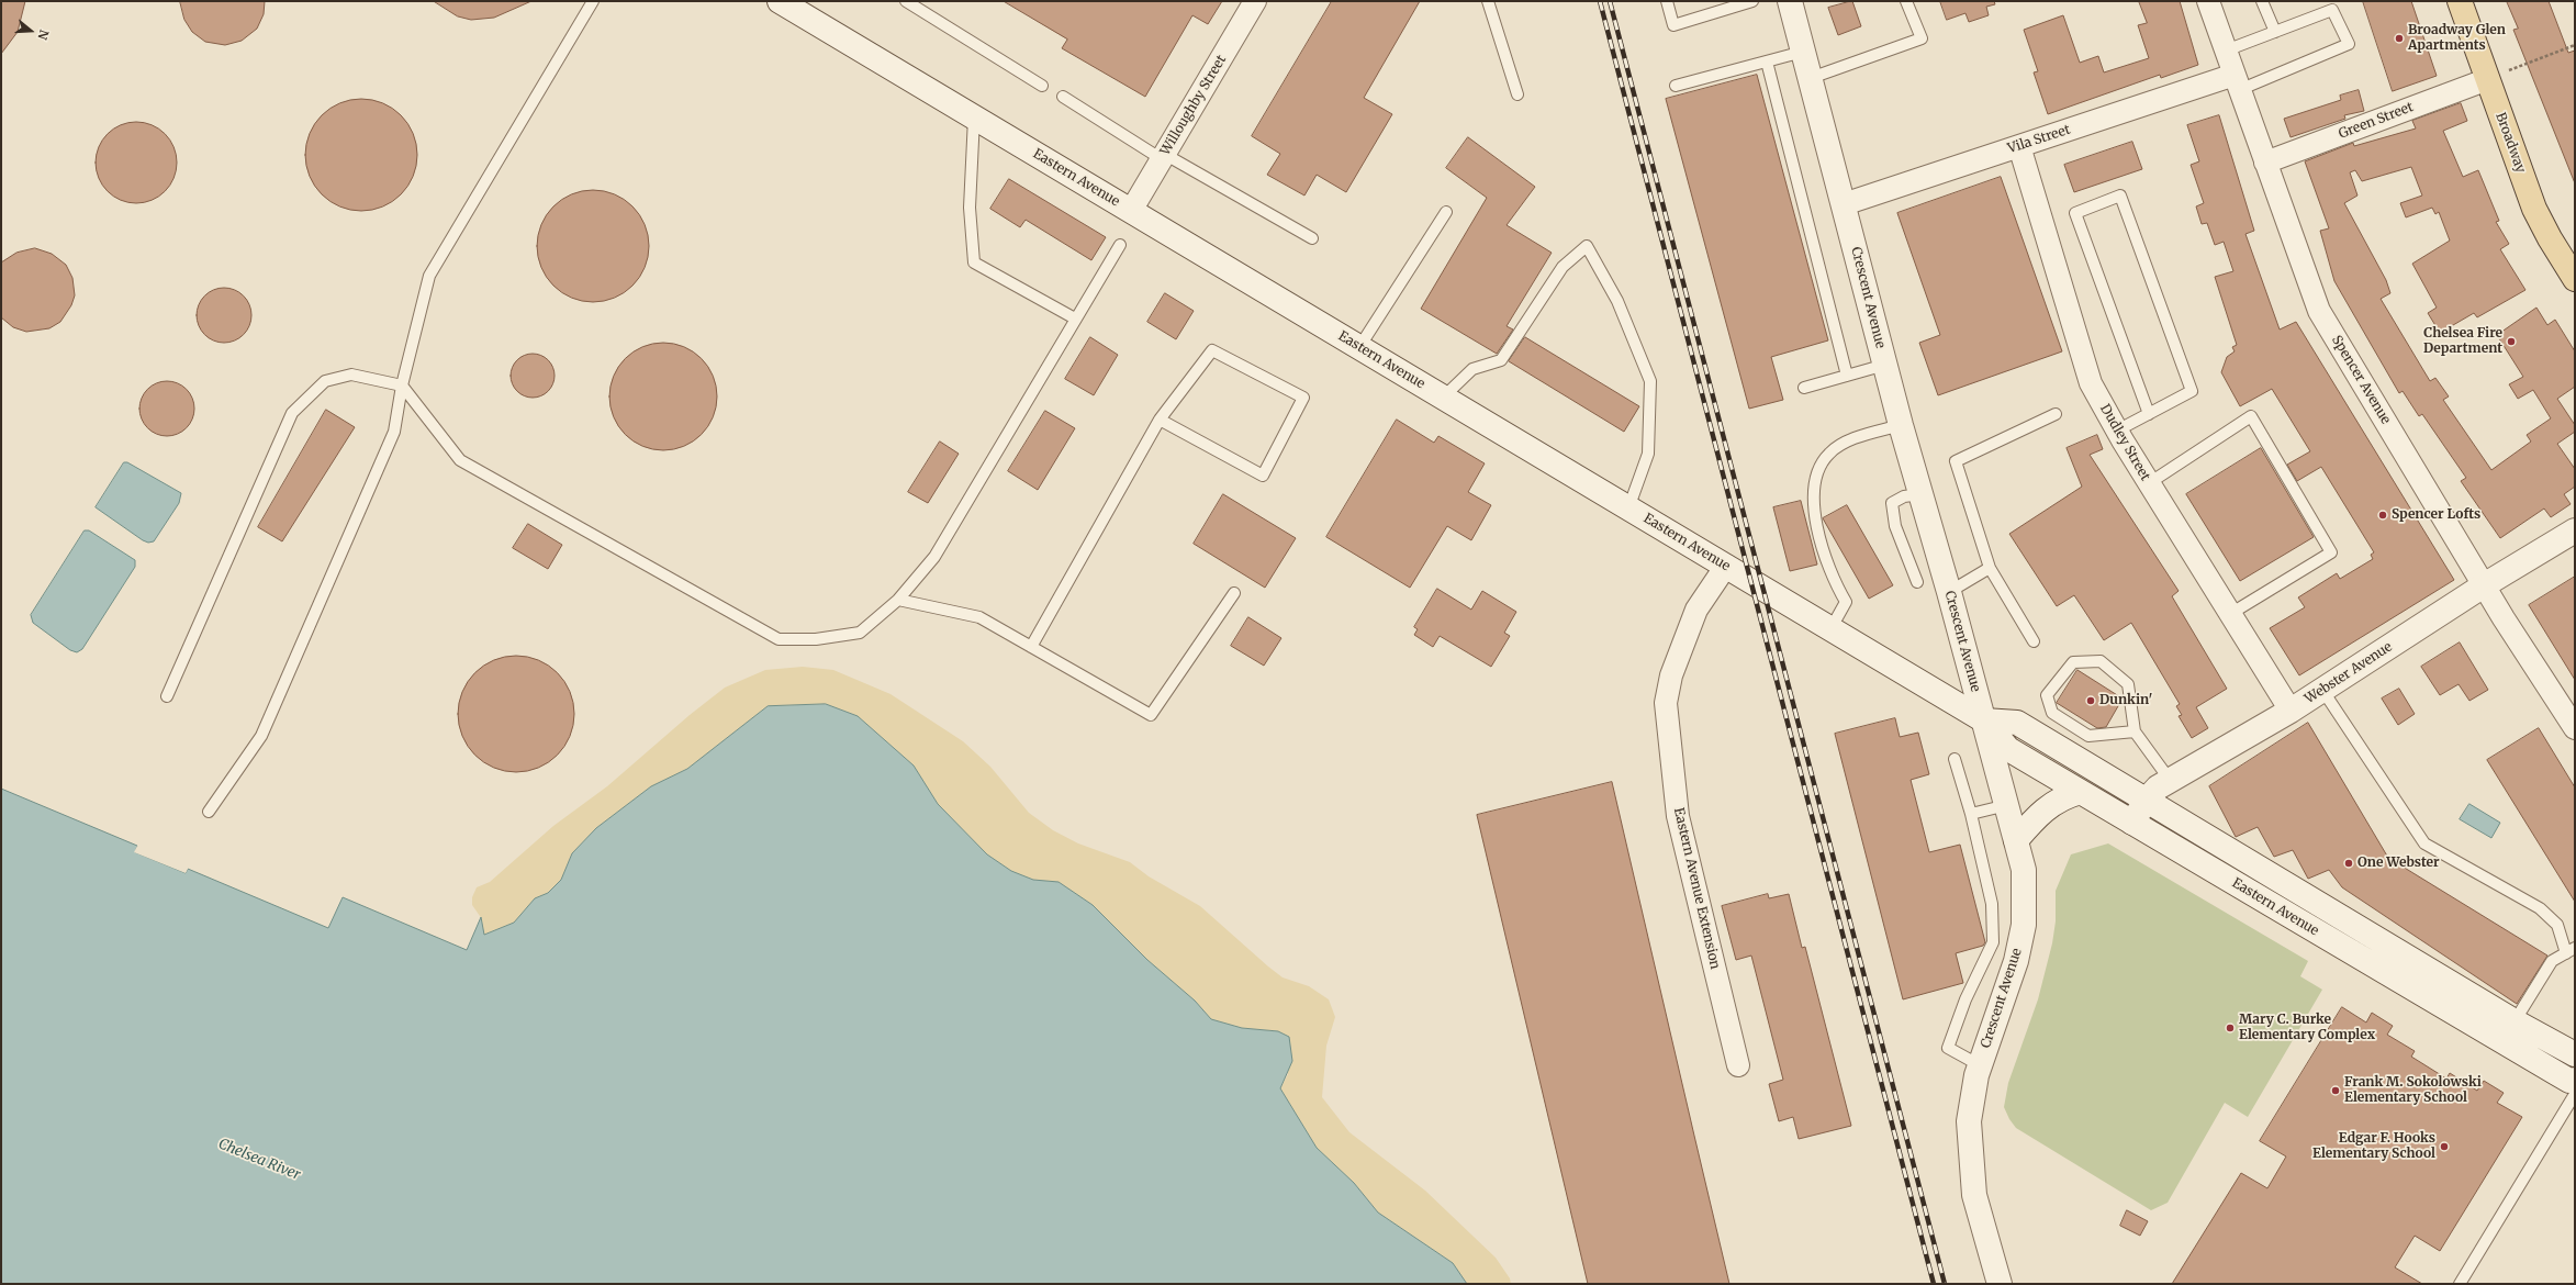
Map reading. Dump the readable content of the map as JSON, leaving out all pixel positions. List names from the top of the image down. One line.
{"streets":{"main road":["Broadway","Eastern Avenue","Crescent Avenue","Webster Avenue"],"street":["Willoughby Street","Green Street","Vila Street","Spencer Avenue","Dudley Street","Eastern Avenue Extension"]},"crossings":[["Willoughby Street","Eastern Avenue"],["Green Street","Broadway"],["Green Street","Spencer Avenue"],["Vila Street","Crescent Avenue"],["Vila Street","Spencer Avenue"],["Vila Street","Dudley Street"],["Eastern Avenue","Crescent Avenue"],["Eastern Avenue","Webster Avenue"],["Eastern Avenue","Eastern Avenue Extension"],["Spencer Avenue","Webster Avenue"],["Dudley Street","Webster Avenue"]],"water":["Chelsea River"],"places":["Broadway Glen Apartments","Chelsea Fire Department","Spencer Lofts","Dunkin'","One Webster","Mary C. Burke Elementary Complex","Frank M. Sokolowski Elementary School","Edgar F. Hooks Elementary School"],"north":"right"}
